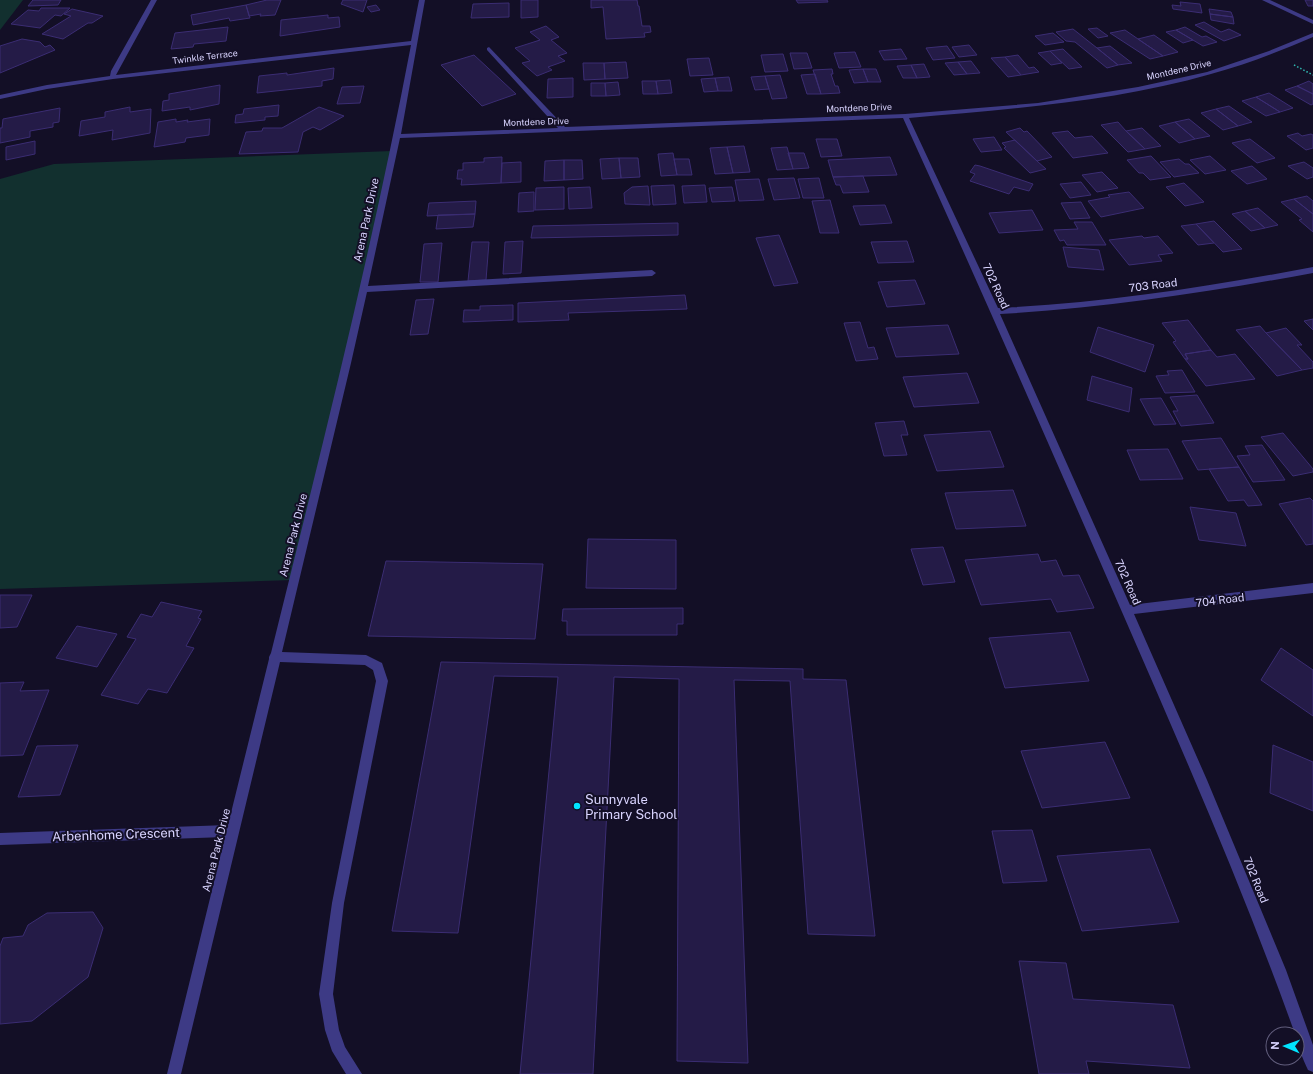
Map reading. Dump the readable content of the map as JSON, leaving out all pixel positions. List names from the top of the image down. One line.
{"streets":{"street":["Twinkle Terrace","Montdene Drive","Arena Park Drive","703 Road","702 Road","704 Road","Arbenhome Crescent"]},"crossings":[["Twinkle Terrace","Arena Park Drive"],["Montdene Drive","Arena Park Drive"],["Montdene Drive","702 Road"],["Arena Park Drive","Arbenhome Crescent"],["703 Road","702 Road"],["702 Road","704 Road"]],"places":["Sunnyvale Primary School"],"north":"left"}
